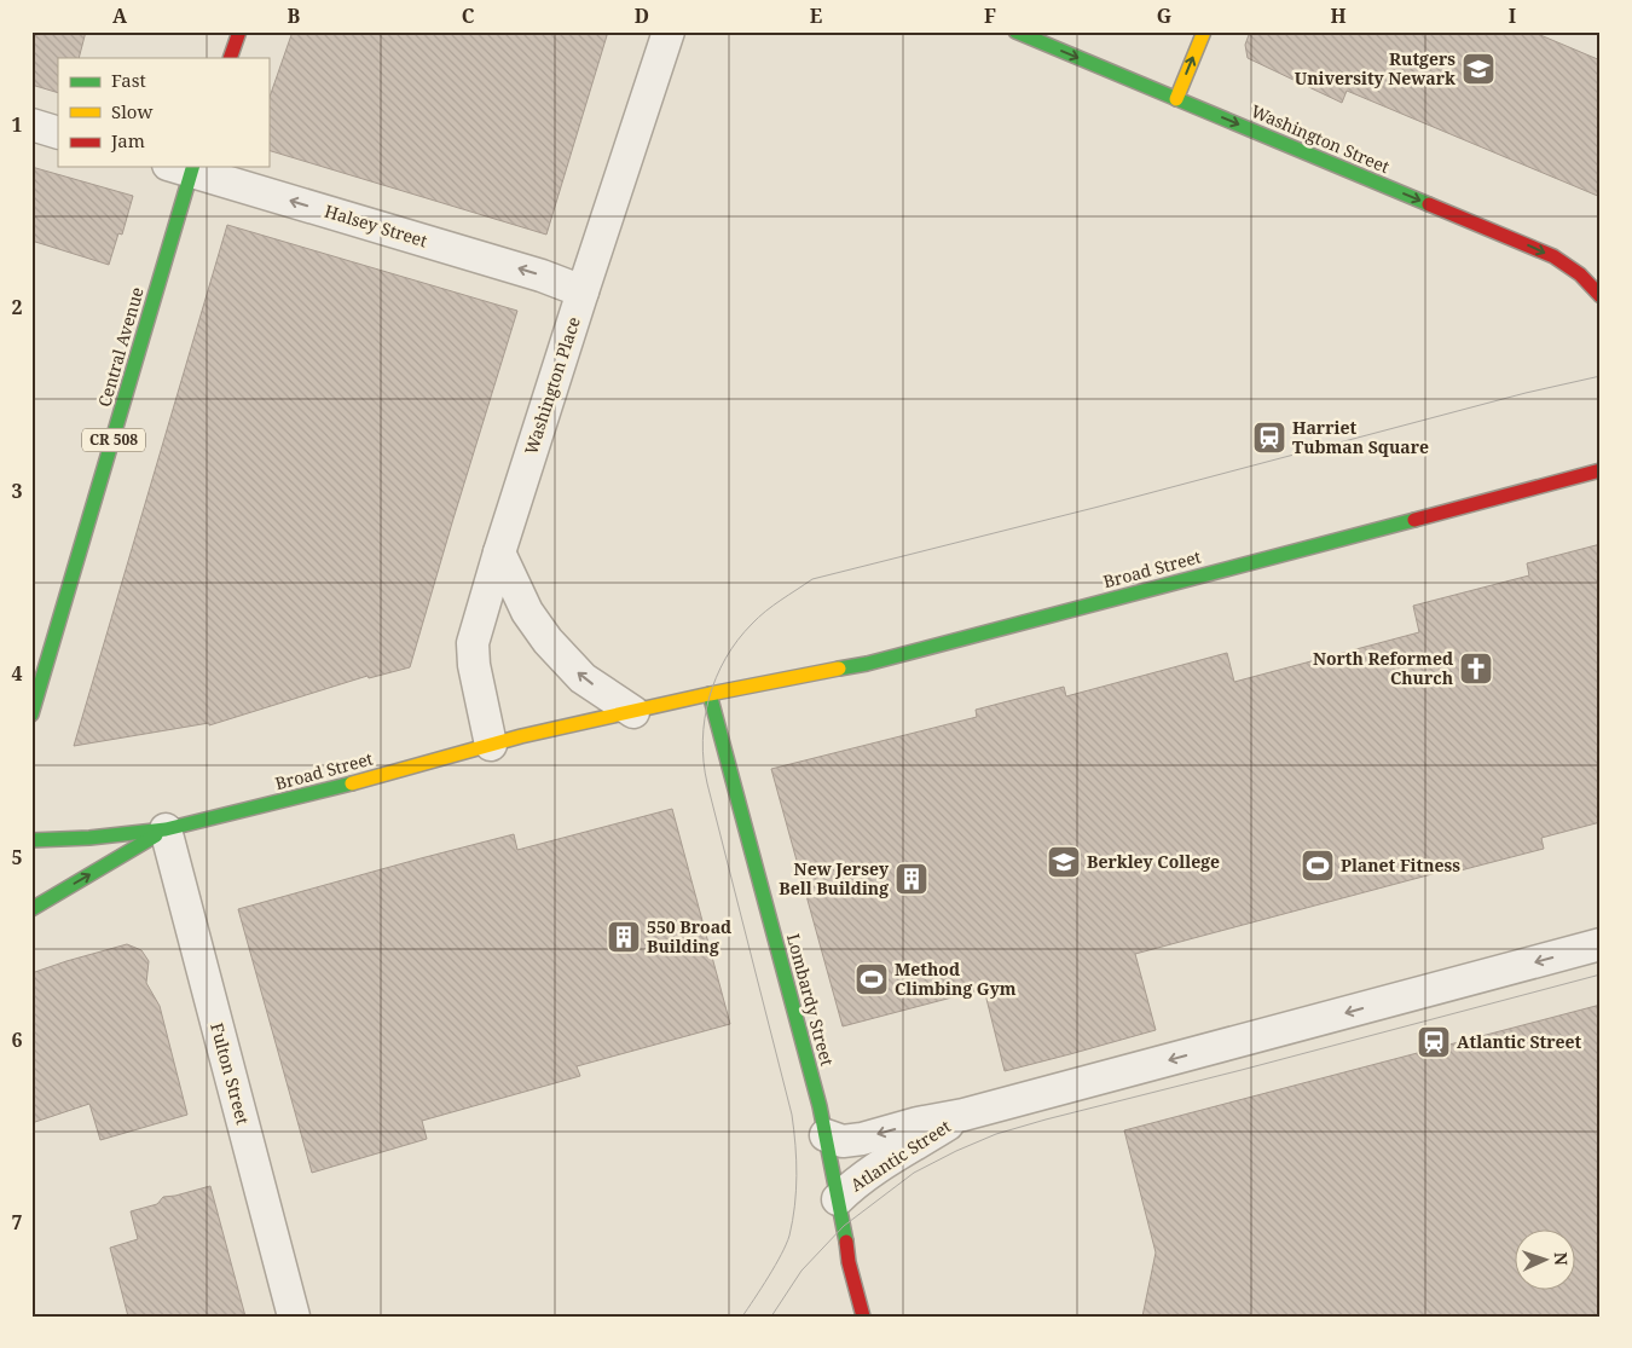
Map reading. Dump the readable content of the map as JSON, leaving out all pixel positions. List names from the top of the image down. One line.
{"streets":{"main road":["Washington Street","Central Avenue","CR 508","Broad Street","Lombardy Street"],"street":["Halsey Street","Washington Place","Fulton Street","Atlantic Street"]},"crossings":[["Halsey Street","Central Avenue"],["Halsey Street","Washington Place"],["Washington Place","Broad Street"],["Broad Street","Lombardy Street"],["Broad Street","Fulton Street"],["Lombardy Street","Atlantic Street"]],"one_way":["Washington Street","Halsey Street","Atlantic Street"],"places":{"school or university":["Rutgers University Newark","Berkley College"],"station":["Harriet Tubman Square","Atlantic Street"],"church":["North Reformed Church"],"sports":["Planet Fitness","Method Climbing Gym"],"building":["New Jersey Bell Building","550 Broad Building"]},"legend":["Fast","Slow","Jam"],"north":"right","grid":{"columns":["A","B","C","D","E","F","G","H","I"],"rows":["1","2","3","4","5","6","7"]}}
